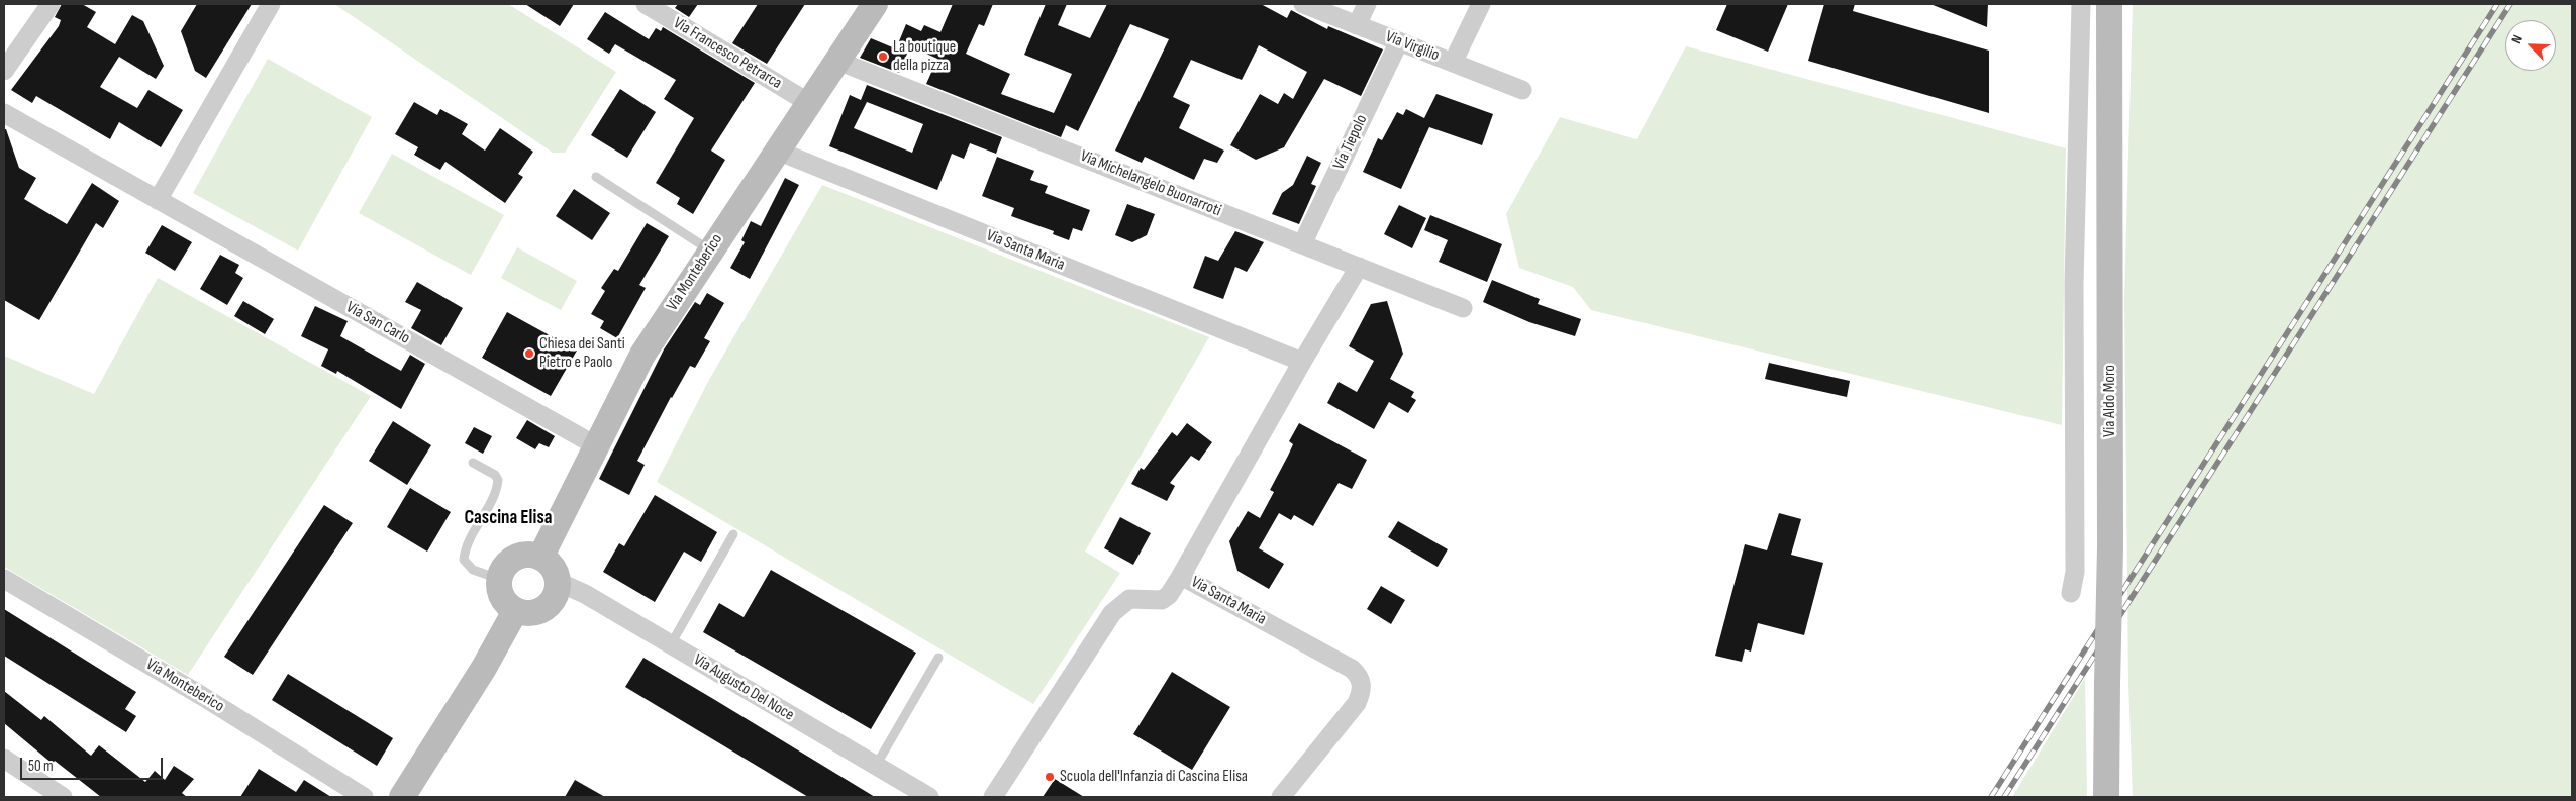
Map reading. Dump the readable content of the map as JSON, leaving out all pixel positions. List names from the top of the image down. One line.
{"streets":{"street":["Via Virgilio","Via Francesco Petrarca","Via Tiepolo","Via Michelangelo Buonarroti","Via Santa Maria","Via Monteberico","Via San Carlo","Via Aldo Moro","Via Augusto Del Noce"]},"crossings":[["Via Virgilio","Via Tiepolo"],["Via Francesco Petrarca","Via Monteberico"],["Via Tiepolo","Via Michelangelo Buonarroti"],["Via Michelangelo Buonarroti","Via Santa Maria"],["Via Michelangelo Buonarroti","Via Monteberico"],["Via Santa Maria","Via Monteberico"],["Via Monteberico","Via San Carlo"],["Via Monteberico","Via Augusto Del Noce"]],"districts":["Cascina Elisa"],"places":["La boutique della pizza","Chiesa dei Santi Pietro e Paolo","Scuola dell'Infanzia di Cascina Elisa"],"scale_bar":"50 m","north":"top left"}
